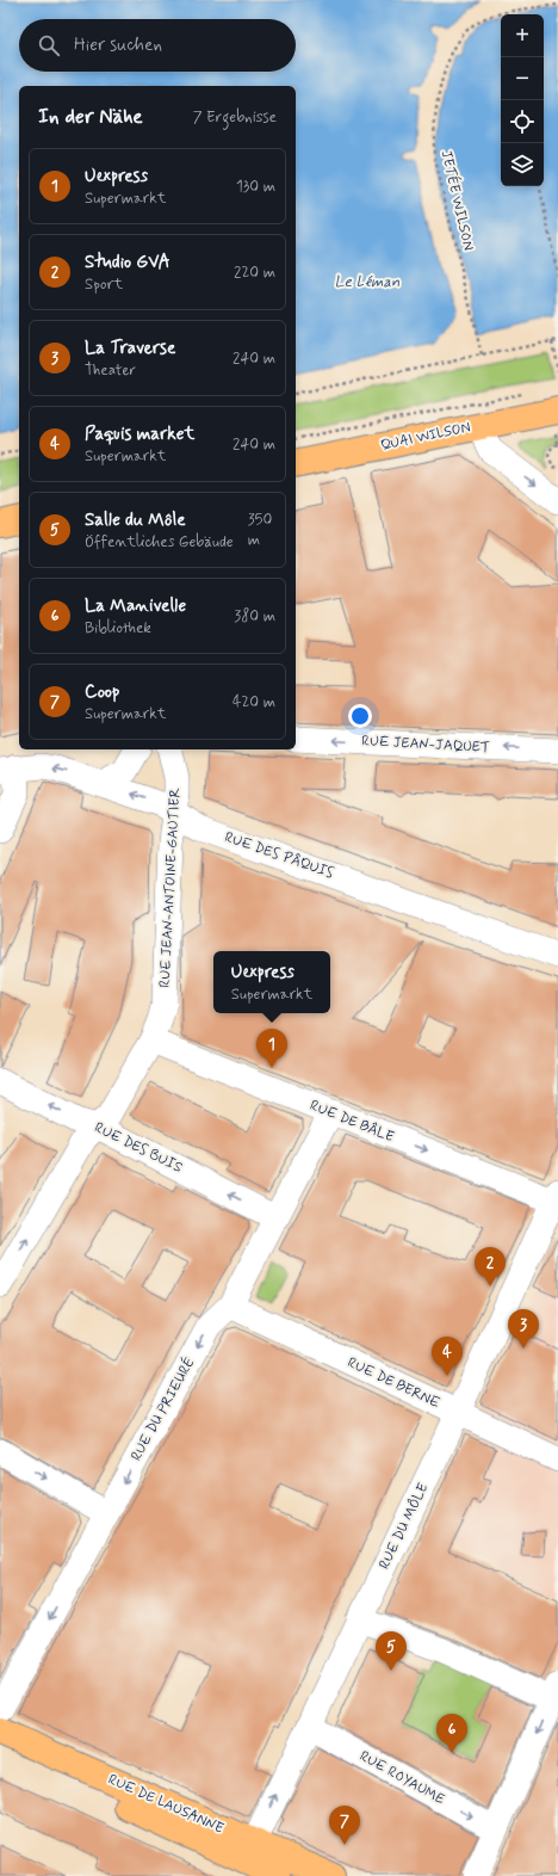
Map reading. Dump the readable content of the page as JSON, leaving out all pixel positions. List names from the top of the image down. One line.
{"streets":{"main road":["QUAI WILSON","RUE DE LAUSANNE"],"street":["RUE JEAN-JAQUET","RUE DES PÂQUIS","RUE JEAN-ANTOINE-GAUTIER","RUE DE BÂLE","RUE DES BUIS","RUE DE BERNE","RUE DU PRIEURÉ","RUE DU MÔLE","RUE ROYAUME"],"path":["JETÉE WILSON"]},"crossings":[["RUE DES PÂQUIS","RUE JEAN-ANTOINE-GAUTIER"],["RUE JEAN-ANTOINE-GAUTIER","RUE DE BÂLE"],["RUE JEAN-ANTOINE-GAUTIER","RUE DES BUIS"],["RUE DE BÂLE","RUE DU PRIEURÉ"],["RUE DE BÂLE","RUE DU MÔLE"],["RUE DES BUIS","RUE DU PRIEURÉ"],["RUE DE BERNE","RUE DU PRIEURÉ"],["RUE DE BERNE","RUE DU MÔLE"],["RUE DU MÔLE","RUE ROYAUME"],["RUE DU MÔLE","RUE DE LAUSANNE"]],"one_way":["RUE JEAN-JAQUET","RUE DE BÂLE","RUE DES BUIS","RUE DU PRIEURÉ"],"water":["Le Léman"],"page":{"map_buttons":["+","−"],"search":"Hier suchen","heading":["In der Nähe","7 Ergebnisse"],"list":[{"mark":"1","name":"Uexpress","note":"Supermarkt","value":"130 m"},{"mark":"2","name":"Studio GVA","note":"Sport","value":"220 m"},{"mark":"3","name":"La Traverse","note":"Theater","value":"240 m"},{"mark":"4","name":"Paquis market","note":"Supermarkt","value":"240 m"},{"mark":"5","name":"Salle du Môle","note":"Öffentliches Gebäude","value":"350 m"},{"mark":"6","name":"La Manivelle","note":"Bibliothek","value":"380 m"},{"mark":"7","name":"Coop","note":"Supermarkt","value":"420 m"}],"popup":["Uexpress","Supermarkt"],"pins":["1","2","3","4","5","6","7"]}}
